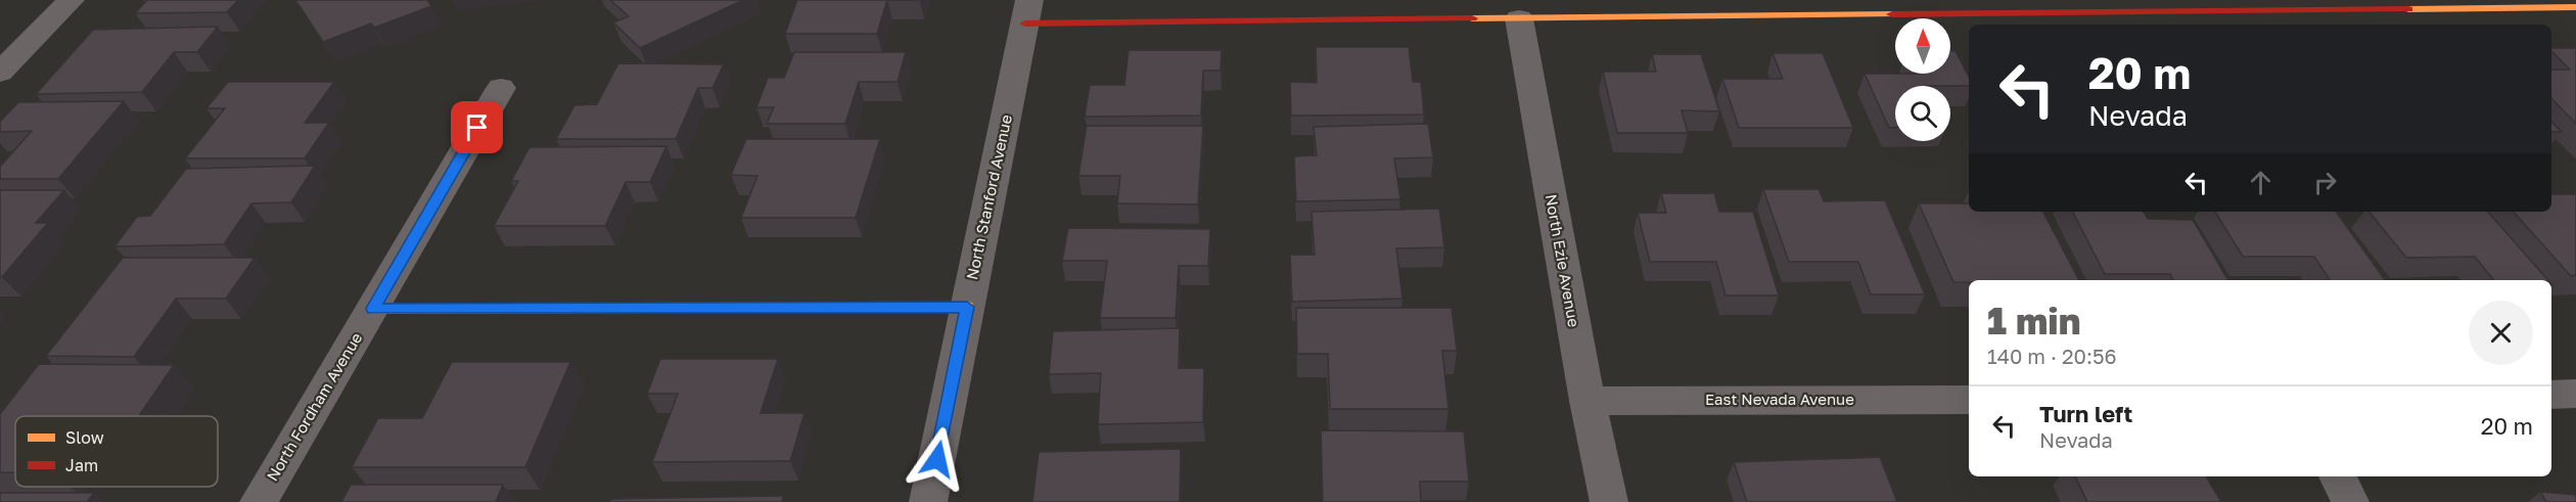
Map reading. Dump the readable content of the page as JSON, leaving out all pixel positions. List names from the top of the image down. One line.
{"streets":{"street":["North Stanford Avenue","North Ezie Avenue","East Nevada Avenue","North Fordham Avenue"]},"crossings":[["North Ezie Avenue","East Nevada Avenue"]],"legend":["Slow","Jam"],"north":"top","page":{"turn":["20 m","Nevada"],"heading":["1 min","140 m · 20:56"],"list":[{"name":"Turn left","note":"Nevada","value":"20 m"}]}}
